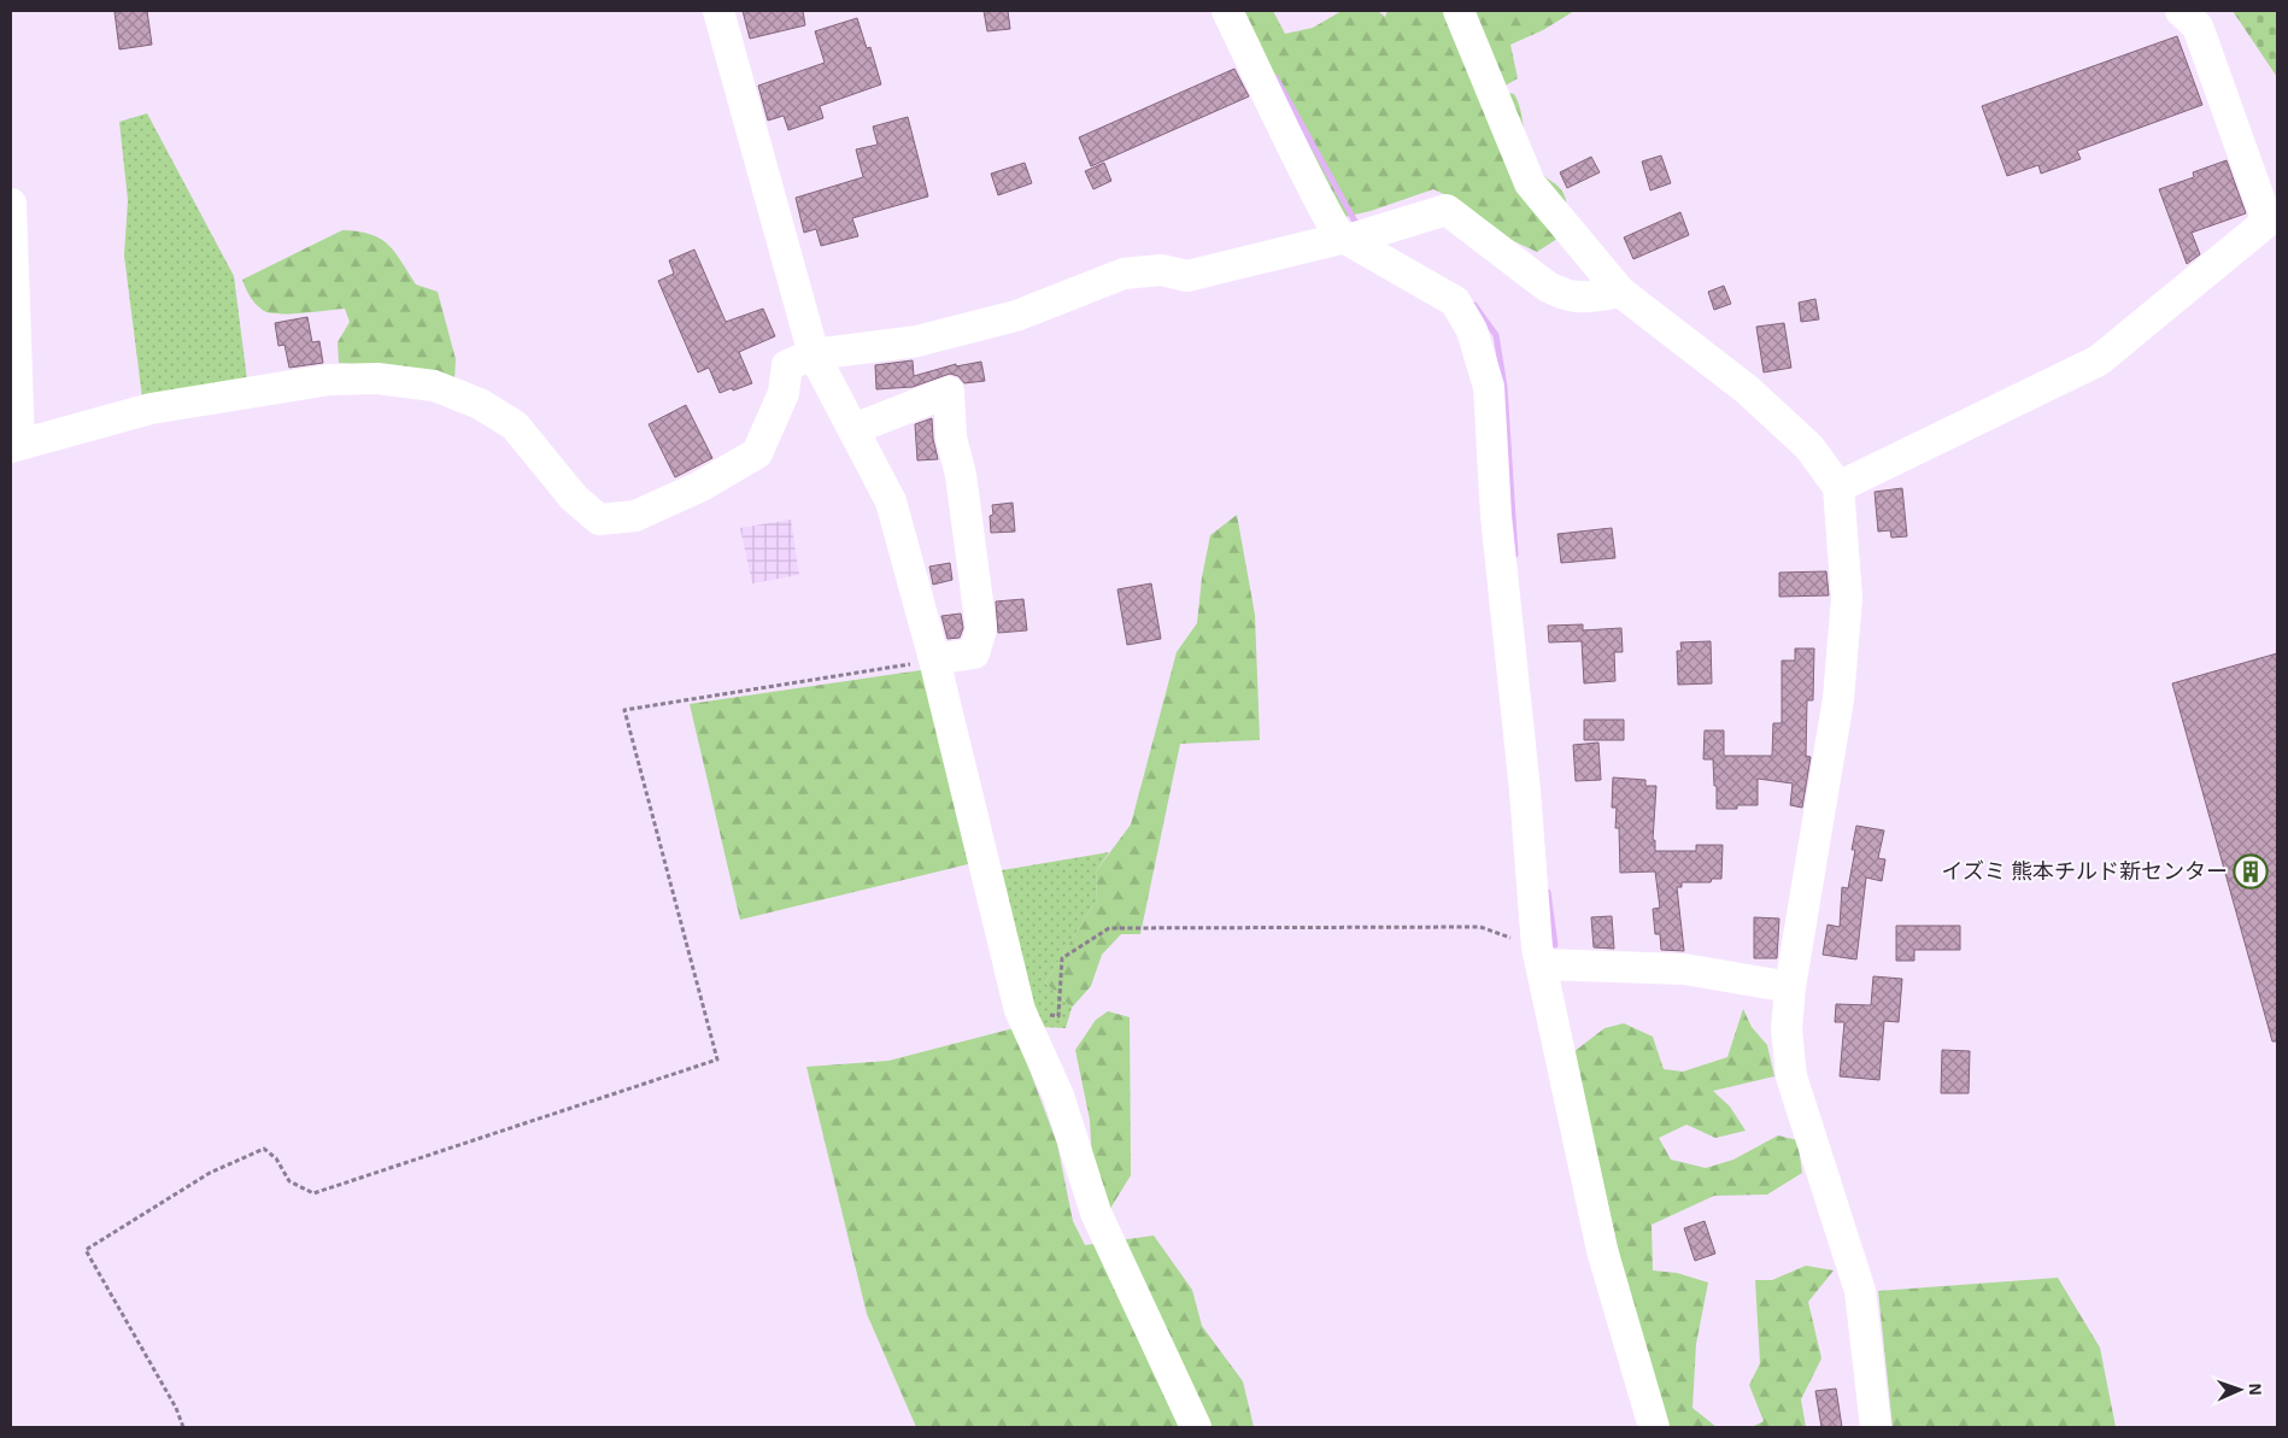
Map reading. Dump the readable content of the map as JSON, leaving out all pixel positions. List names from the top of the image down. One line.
{"places":{"building":["イズミ 熊本チルド新センター"]},"north":"right"}
